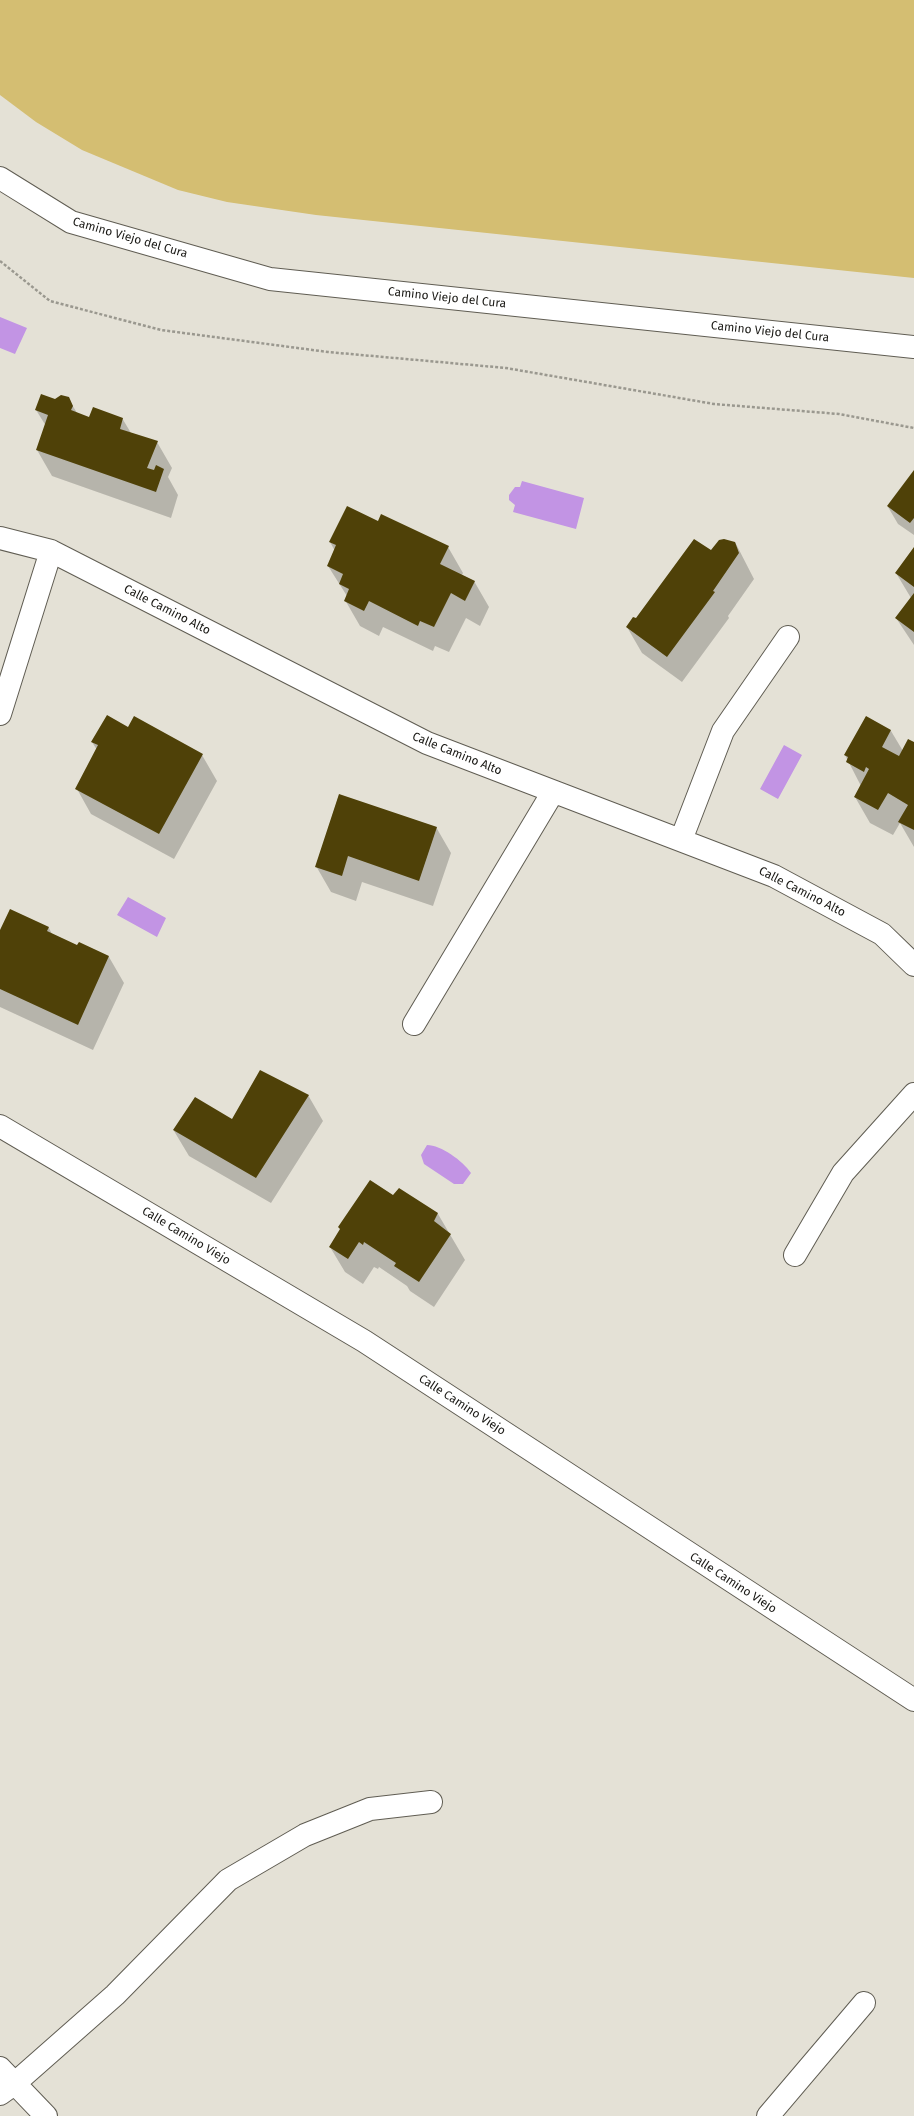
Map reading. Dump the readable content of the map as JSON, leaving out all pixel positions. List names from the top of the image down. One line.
{"streets":{"street":["Camino Viejo del Cura","Calle Camino Alto","Calle Camino Viejo"]}}
